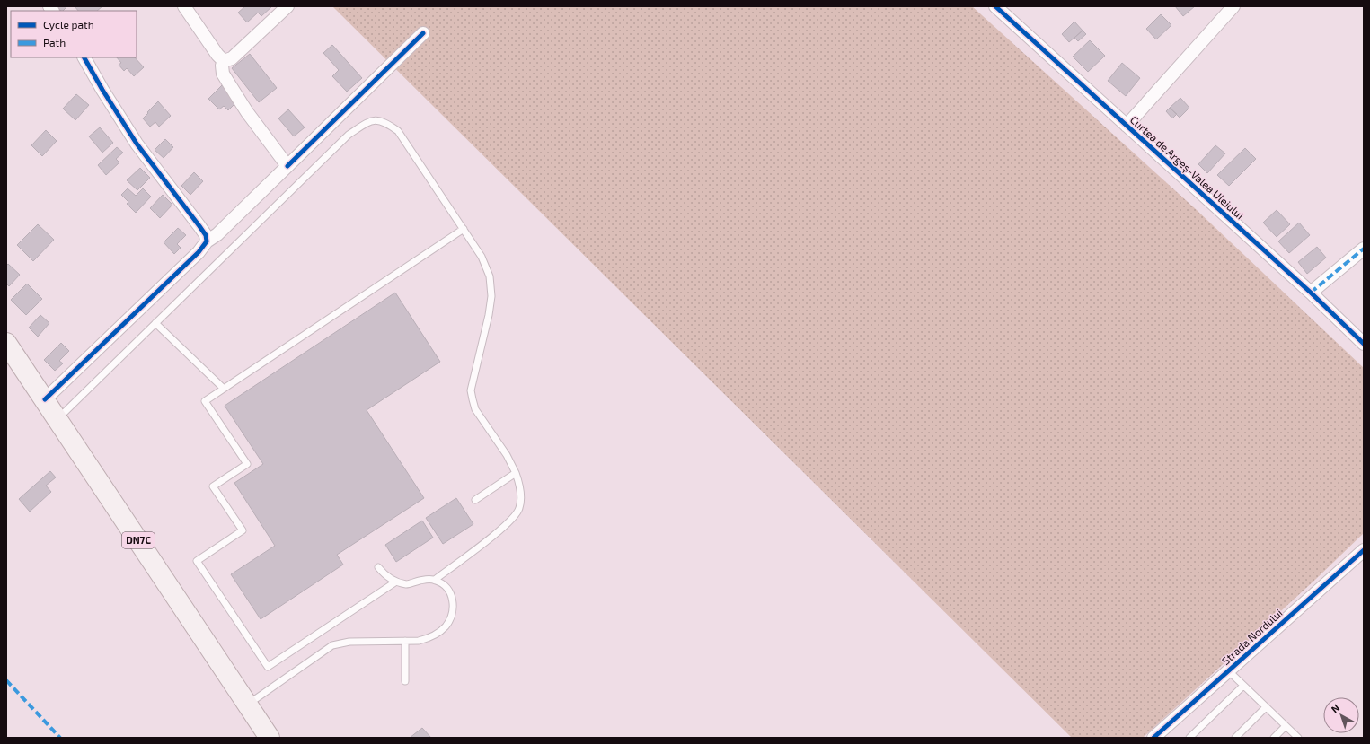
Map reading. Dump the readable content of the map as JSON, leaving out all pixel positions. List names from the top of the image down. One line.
{"streets":{"main road":["DN7C"],"street":["Curtea de Argeș-Valea Uleiului","Strada Nordului"]},"legend":["Cycle path","Path"],"north":"top left"}
